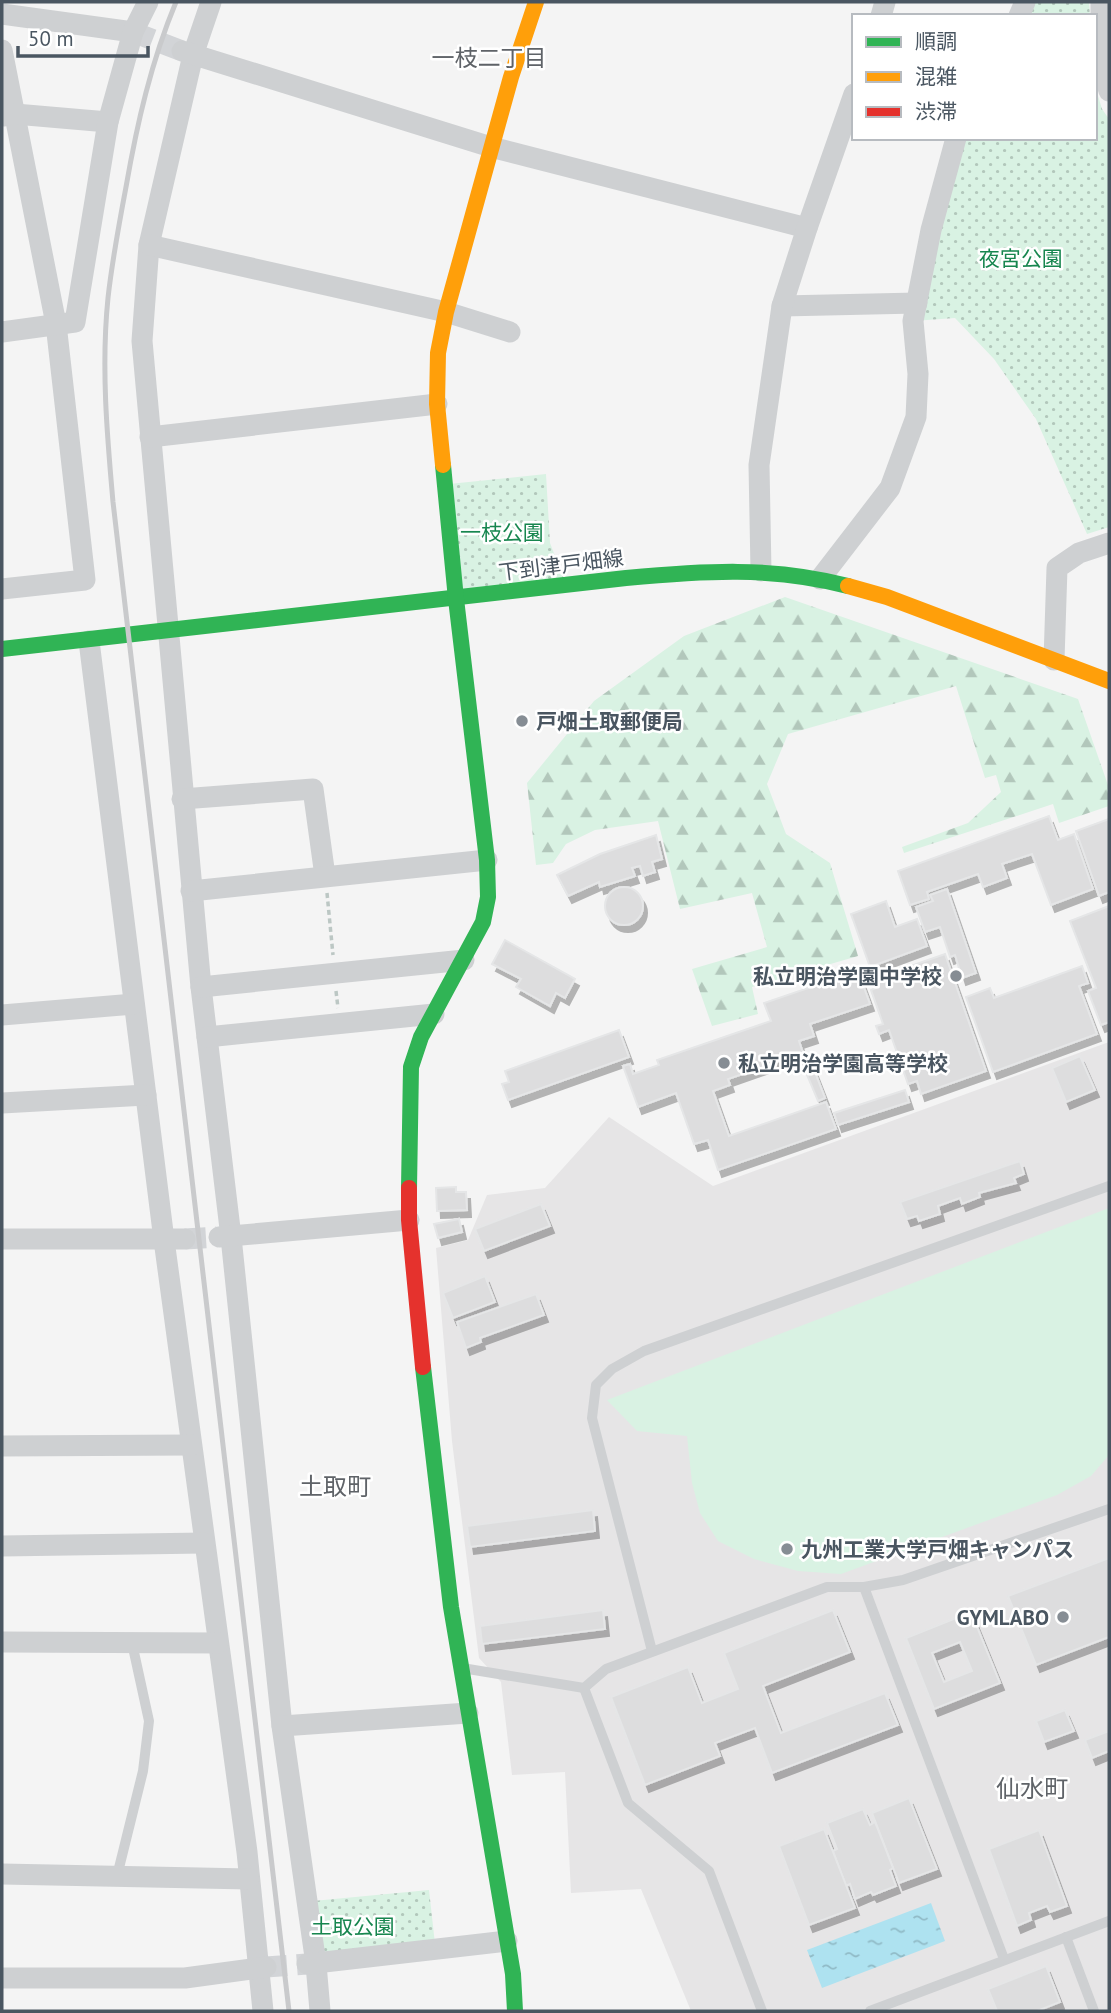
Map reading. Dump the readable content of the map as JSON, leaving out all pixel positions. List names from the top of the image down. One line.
{"streets":{"street":["下到津戸畑線"]},"districts":["一枝二丁目","土取町","仙水町"],"parks":["夜宮公園","一枝公園","土取公園"],"places":["戸畑土取郵便局","私立明治学園中学校","私立明治学園高等学校","九州工業大学戸畑キャンパス","GYMLABO"],"legend":["順調","混雑","渋滞"],"scale_bar":"50 m"}
